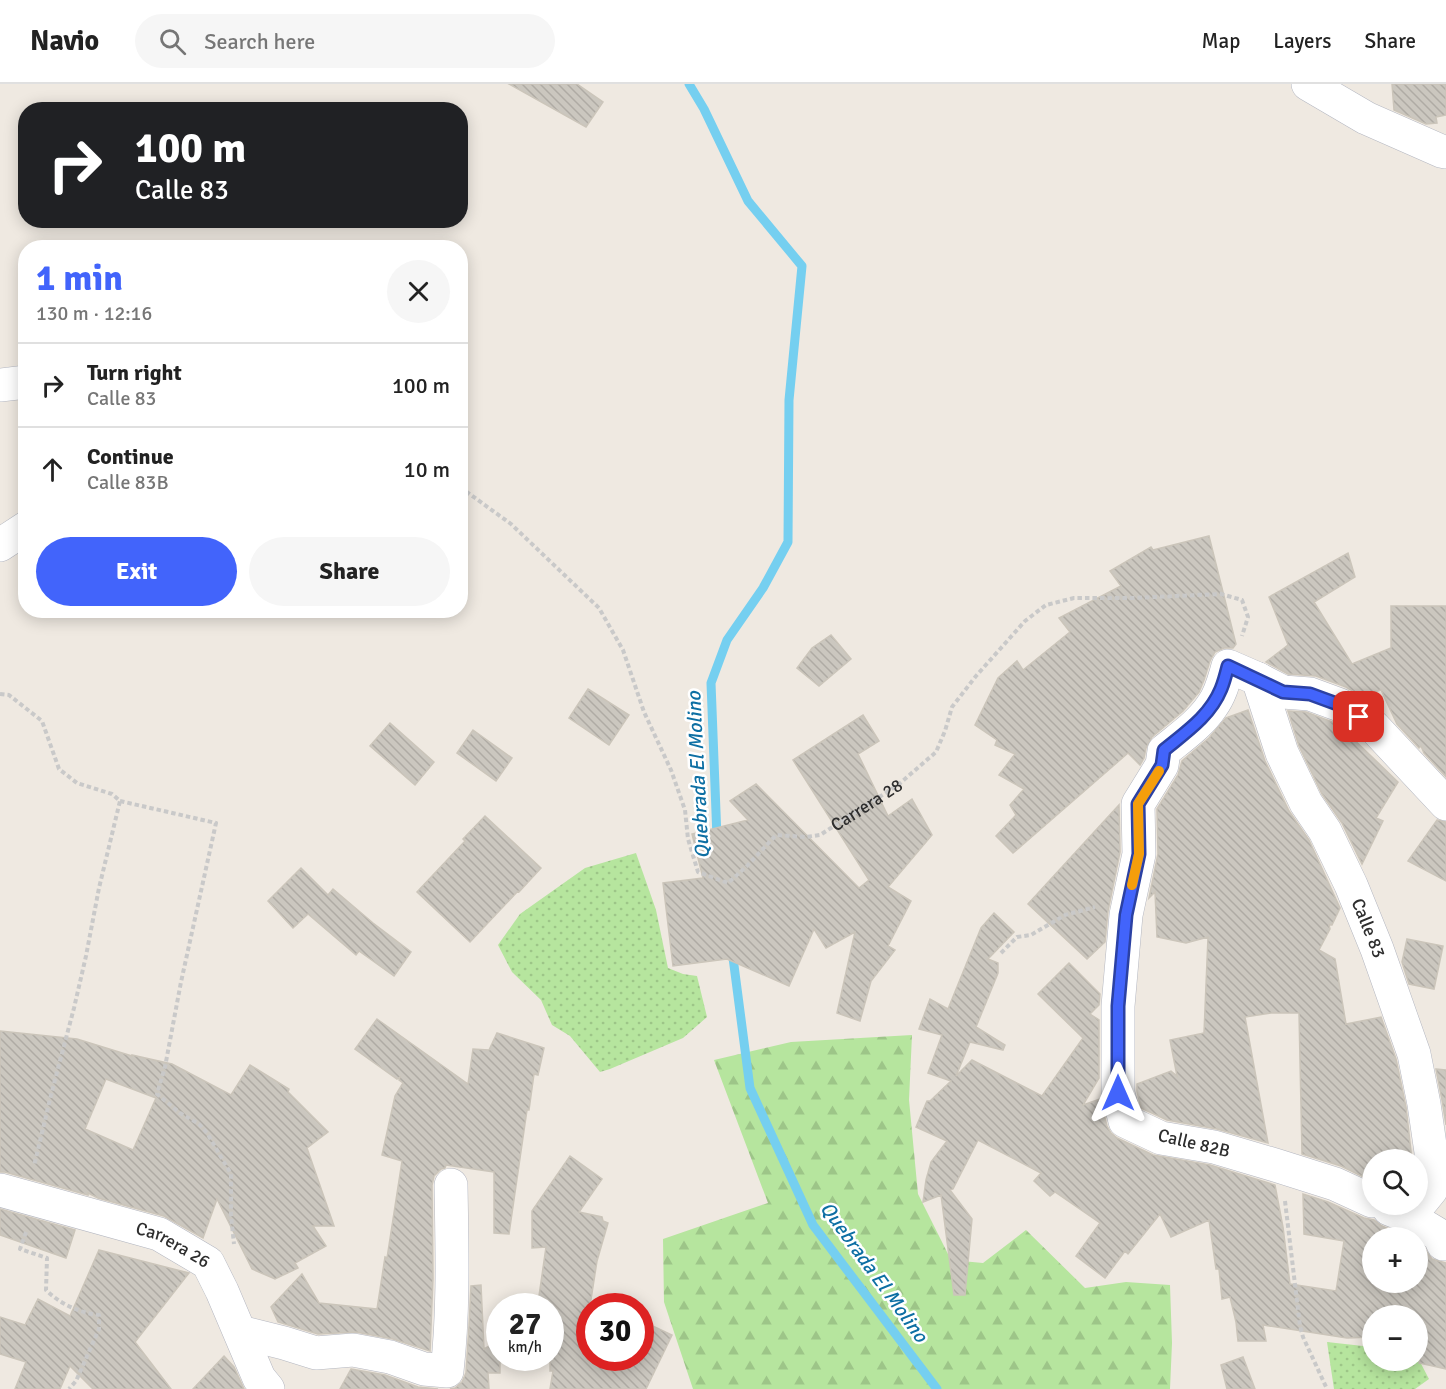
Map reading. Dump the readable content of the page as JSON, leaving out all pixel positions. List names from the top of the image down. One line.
{"streets":{"street":["Calle 83","Calle 82B","Carrera 26"],"path":["Carrera 28"]},"crossings":[["Carrera 28","Calle 82B"]],"water":["Quebrada El Molino"],"page":{"header":"Navio","search":"Search here","nav":["Map","Layers","Share"],"turn":["100 m","Calle 83"],"heading":["1 min","130 m · 12:16"],"list":[{"name":"Turn right","note":"Calle 83","value":"100 m"},{"name":"Continue","note":"Calle 83B","value":"10 m"}],"buttons":["Exit","Share"],"map_buttons":["+","−"],"speed":"27 km/h","limit":"30"}}
